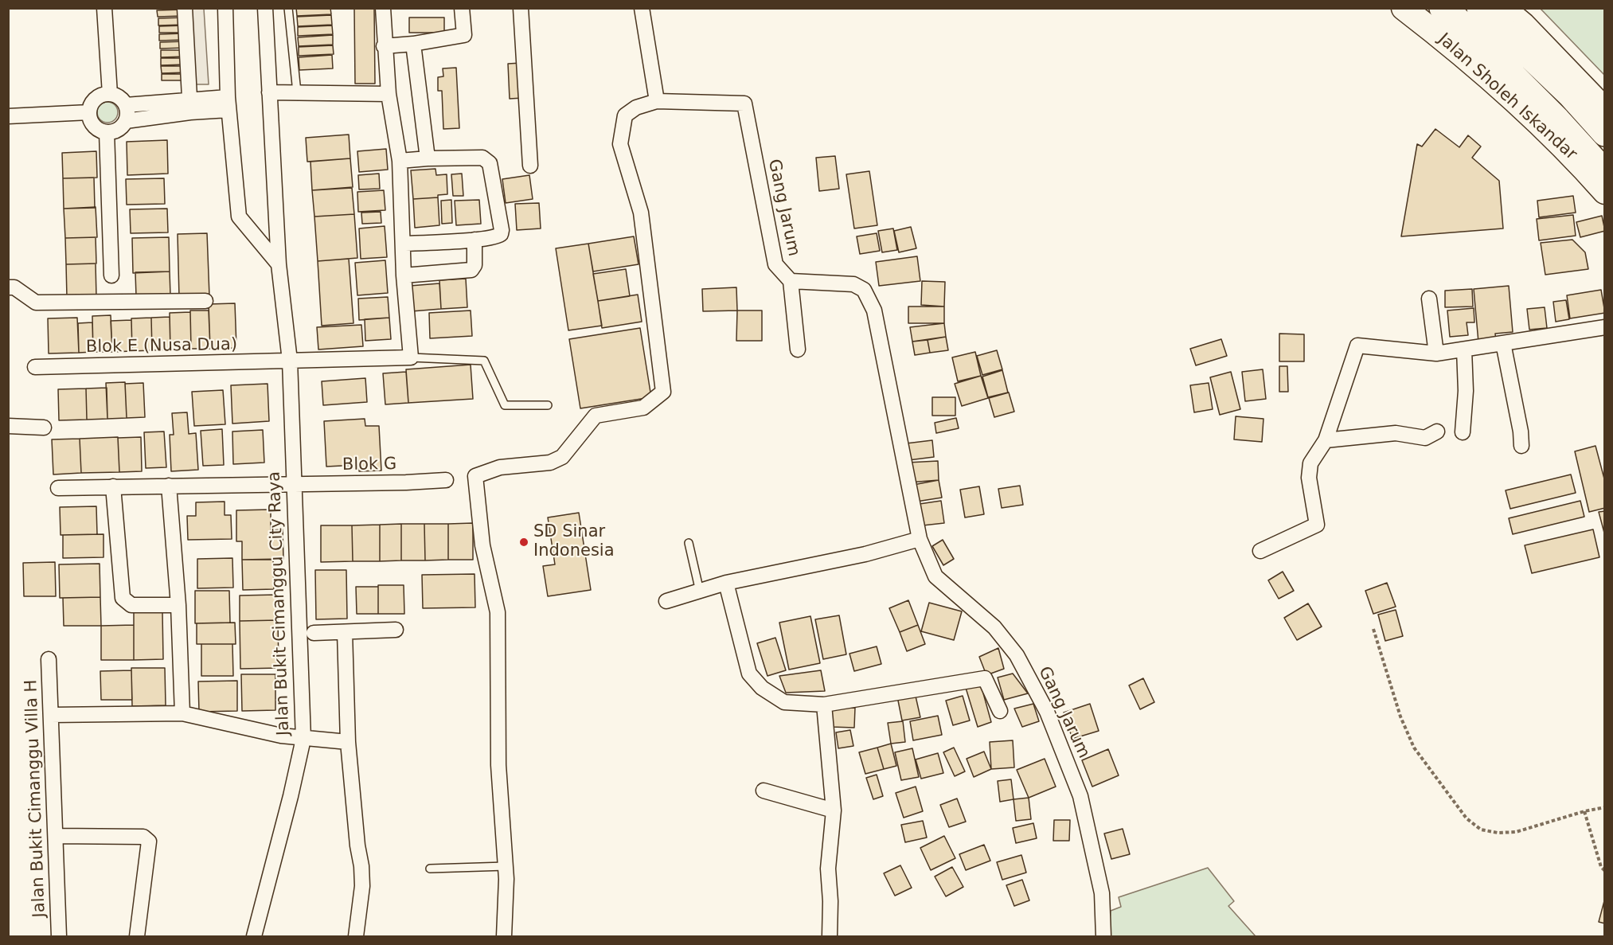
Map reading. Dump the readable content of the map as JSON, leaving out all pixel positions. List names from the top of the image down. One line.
{"streets":{"highway":["Jalan Sholeh Iskandar"],"street":["Gang Jarum","Blok E (Nusa Dua)","Blok G","Jalan Bukit Cimanggu City Raya","Jalan Bukit Cimanggu Villa H"]},"crossings":[["Blok E (Nusa Dua)","Jalan Bukit Cimanggu City Raya"],["Blok G","Jalan Bukit Cimanggu City Raya"]],"places":["SD Sinar Indonesia"]}
